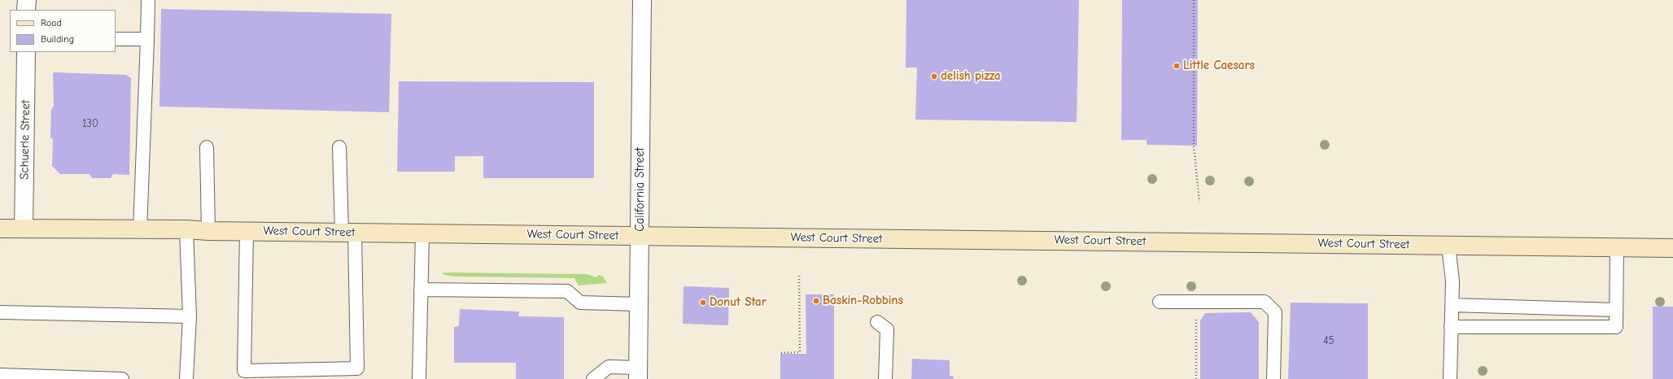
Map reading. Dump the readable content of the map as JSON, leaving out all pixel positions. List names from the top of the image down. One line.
{"streets":{"street":["Schuerle Street","California Street","West Court Street"]},"crossings":[["Schuerle Street","West Court Street"],["California Street","West Court Street"]],"places":["Little Caesars","delish pizza","Baskin-Robbins","Donut Star"],"house_numbers":["130","45"],"legend":["Road","Building"]}
